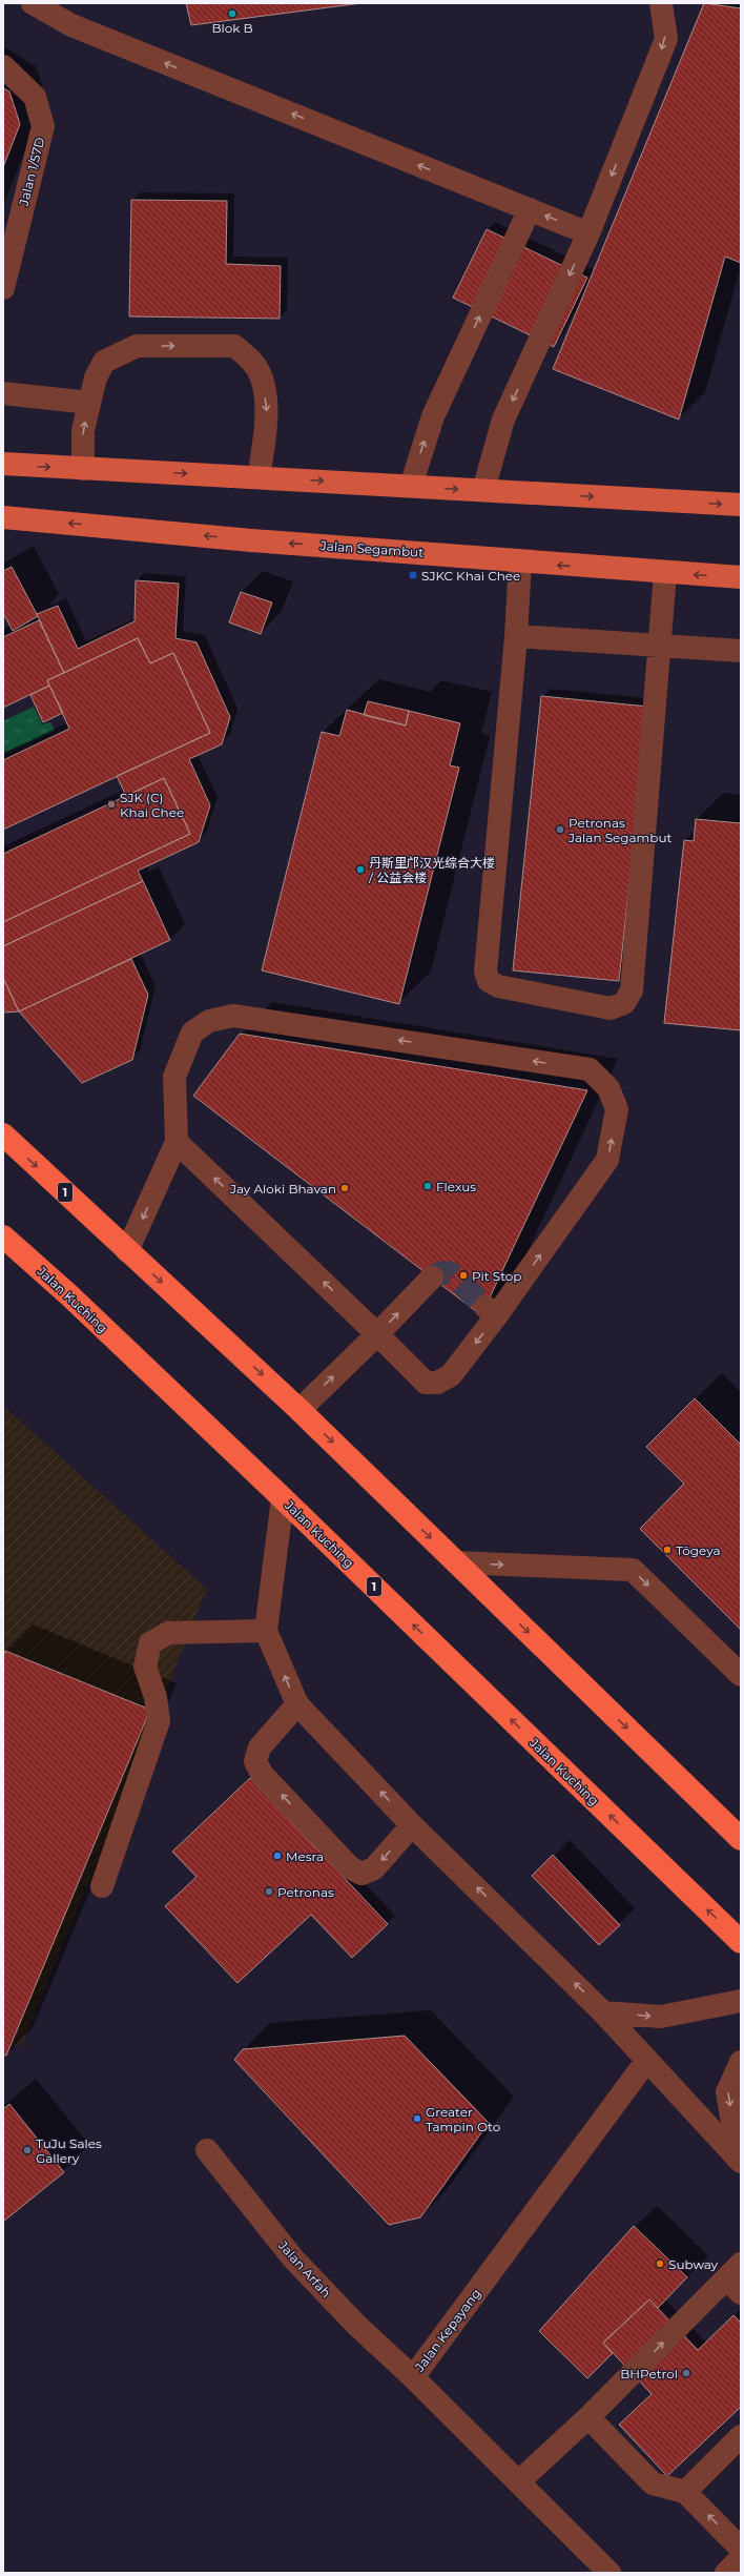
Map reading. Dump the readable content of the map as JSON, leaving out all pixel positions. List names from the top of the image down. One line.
{"streets":{"highway":["1","Jalan Kuching"],"main road":["Jalan Segambut"],"street":["Jalan 1/57D","Jalan Arfah","Jalan Kepayang"]},"crossings":[["Jalan Arfah","Jalan Kepayang"]],"places":{"other":["Blok B","SJK (C) Khai Chee","Petronas Jalan Segambut","丹斯里邝汉光综合大楼 / 公益会楼","Flexus","Jay Aloki Bhavan","Pit Stop","Tōgeya","Mesra","Petronas","Greater Tampin Oto","TuJu Sales Gallery","Subway","BHPetrol"],"transit":["SJKC Khai Chee"]}}
